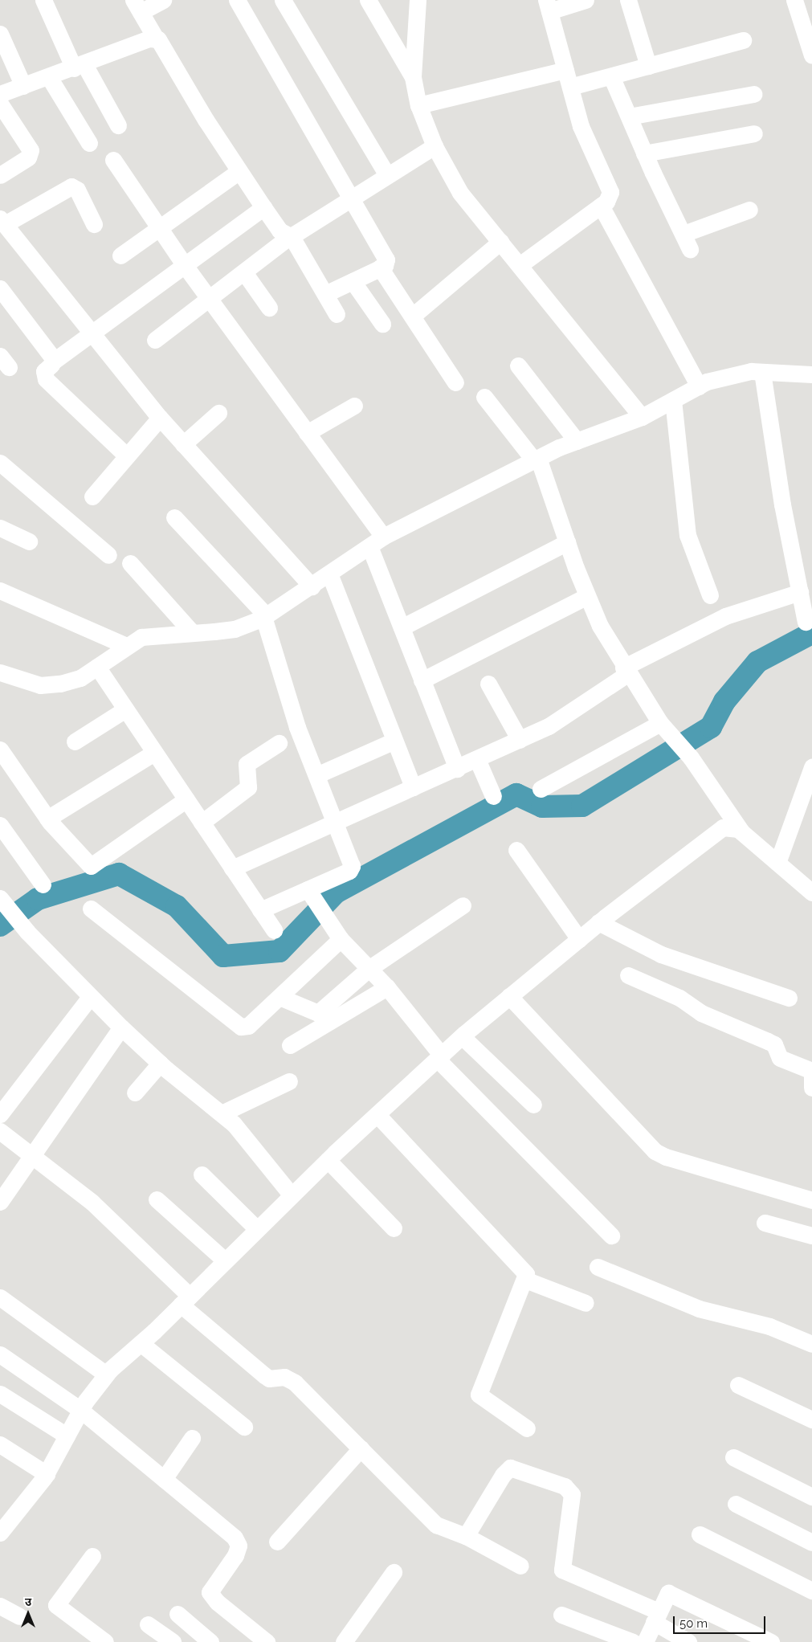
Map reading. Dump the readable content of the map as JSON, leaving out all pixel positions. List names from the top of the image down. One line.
{"scale_bar":"50 m","north":"top"}
